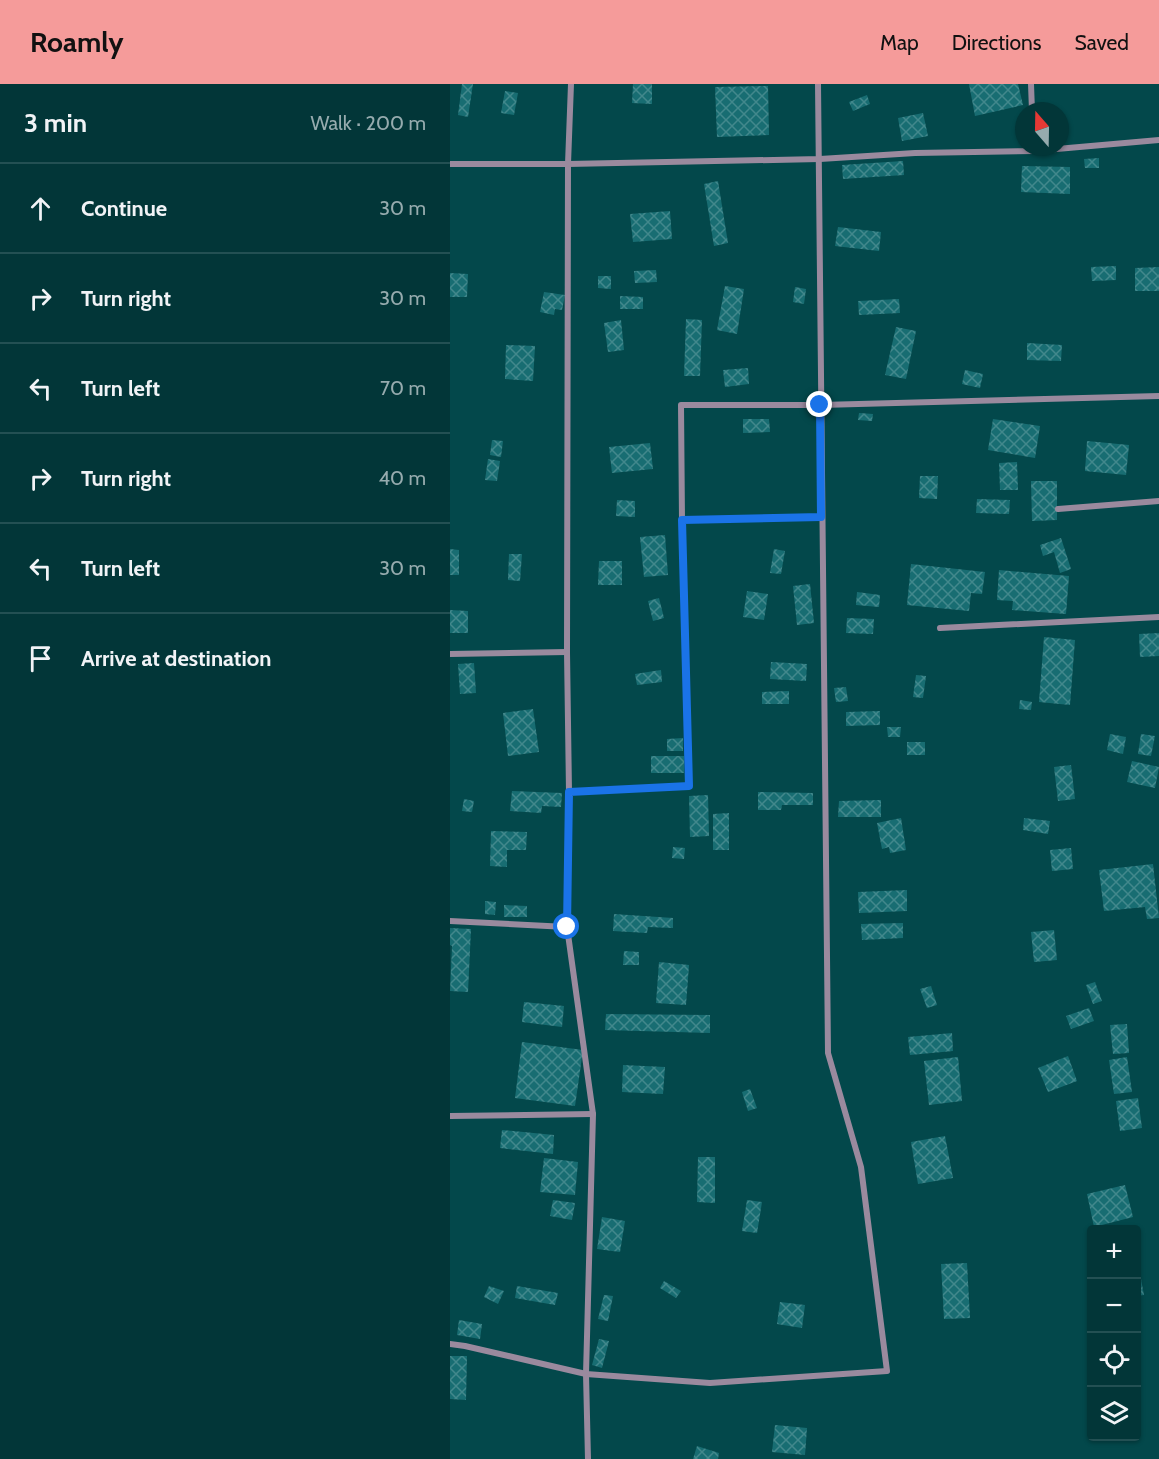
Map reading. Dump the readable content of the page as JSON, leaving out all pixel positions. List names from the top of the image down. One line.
{"north":"top","page":{"header":"Roamly","nav":["Map","Directions","Saved"],"heading":["3 min","Walk · 200 m"],"list":[["Continue","30 m"],["Turn right","30 m"],["Turn left","70 m"],["Turn right","40 m"],["Turn left","30 m"],"Arrive at destination"],"map_buttons":["+","−"]}}
